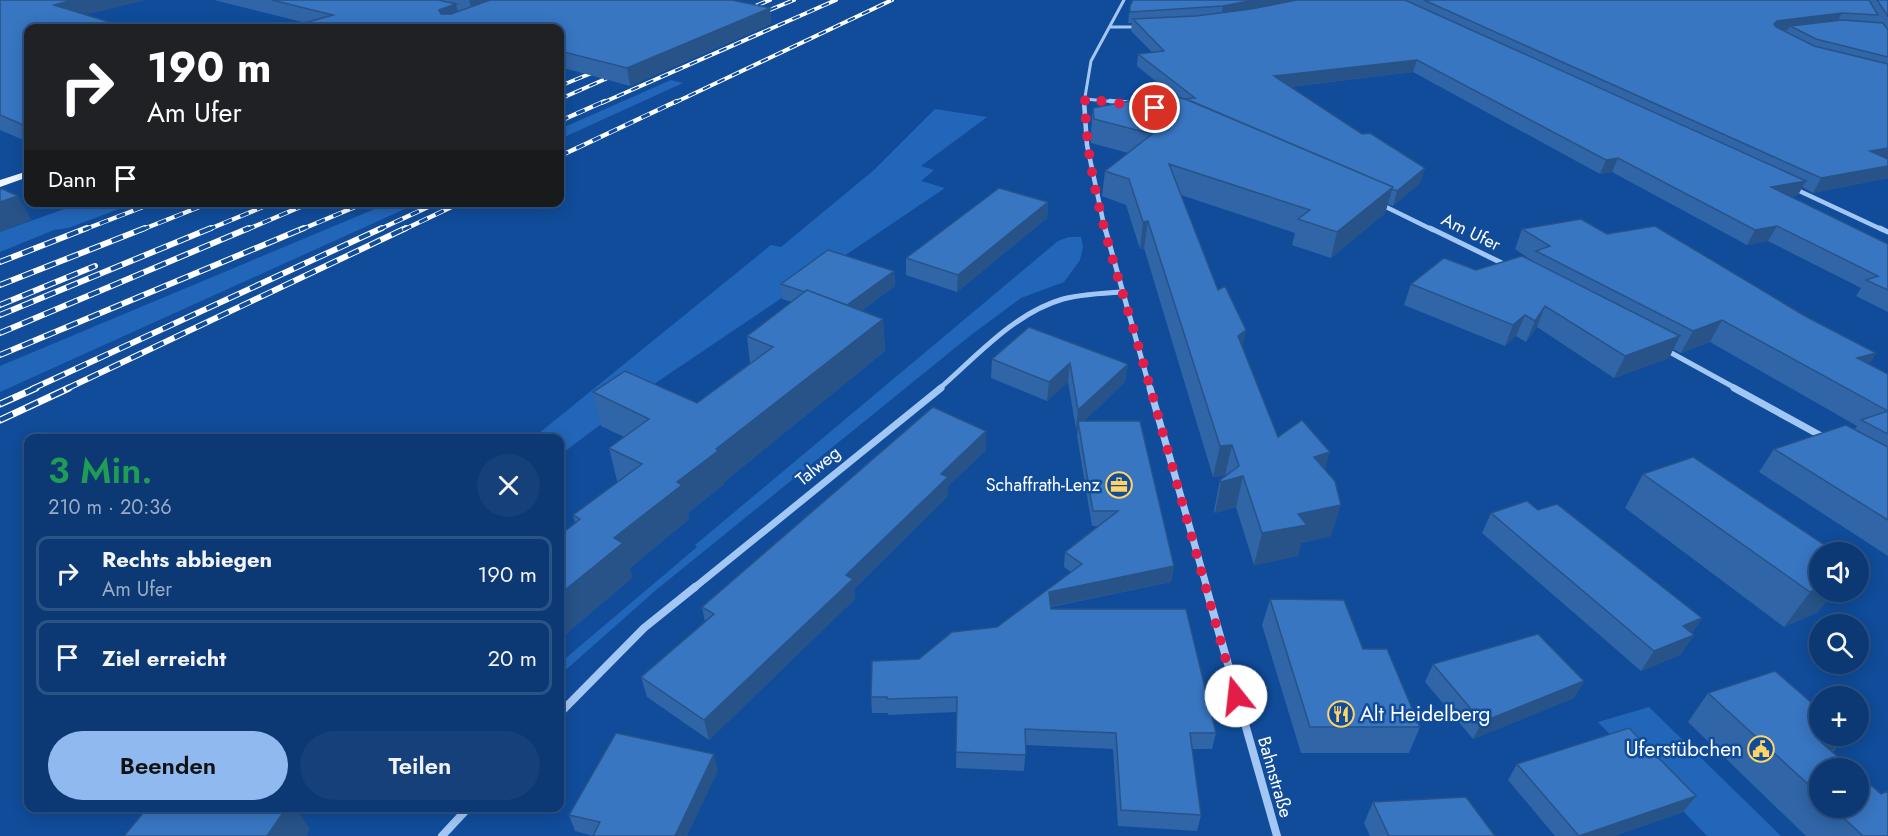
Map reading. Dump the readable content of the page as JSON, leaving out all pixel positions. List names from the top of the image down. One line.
{"streets":{"street":["Am Ufer","Talweg","Bahnstraße"]},"crossings":[["Talweg","Bahnstraße"]],"places":{"office":["Schaffrath-Lenz"],"restaurant":["Alt Heidelberg"],"public building":["Uferstübchen"]},"page":{"turn":["190 m","Am Ufer"],"then":"Dann","heading":["3 Min.","210 m · 20:36"],"list":[{"name":"Rechts abbiegen","note":"Am Ufer","value":"190 m"},{"name":"Ziel erreicht","value":"20 m"}],"map_buttons":["+","−"],"buttons":["Beenden","Teilen"]}}
